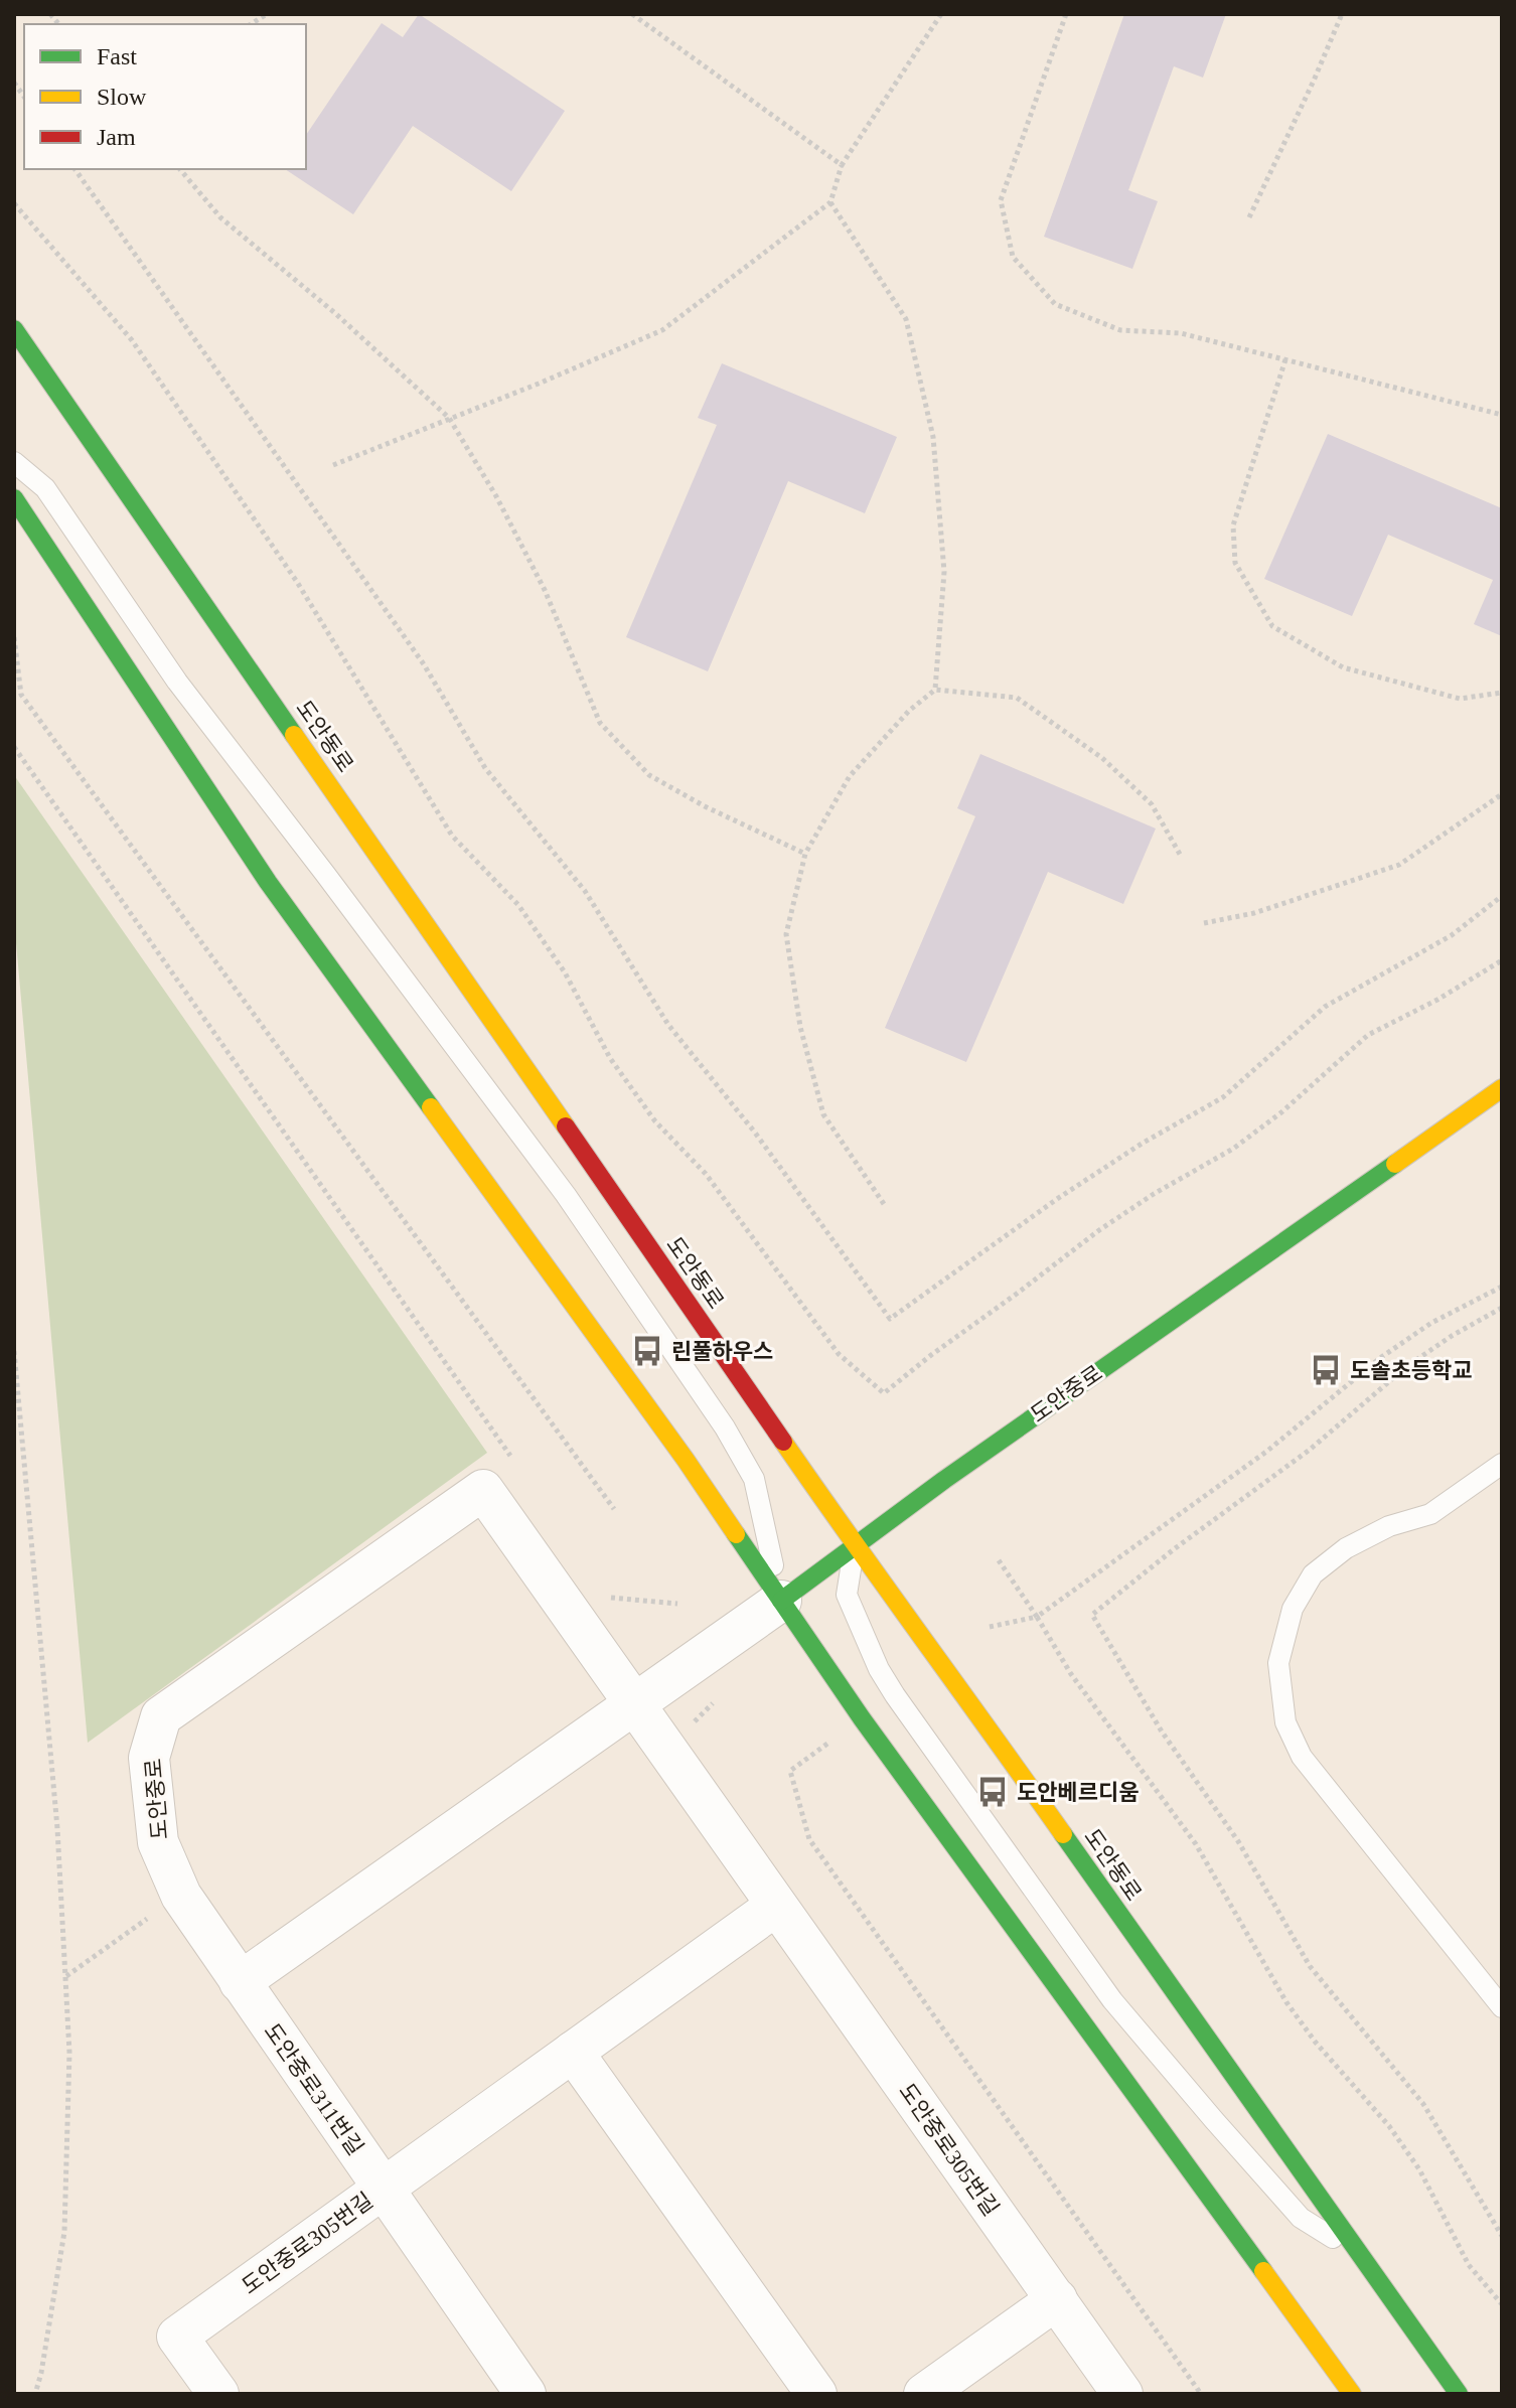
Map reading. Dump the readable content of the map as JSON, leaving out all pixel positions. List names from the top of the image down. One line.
{"streets":{"main road":["도안동로","도안중로"],"street":["도안중로311번길","도안중로305번길"]},"crossings":[["도안동로","도안중로"],["도안중로","도안중로311번길"],["도안중로","도안중로305번길"],["도안중로311번길","도안중로305번길"]],"places":{"bus stop":["린풀하우스","도솔초등학교","도안베르디움"]},"legend":["Fast","Slow","Jam"]}
